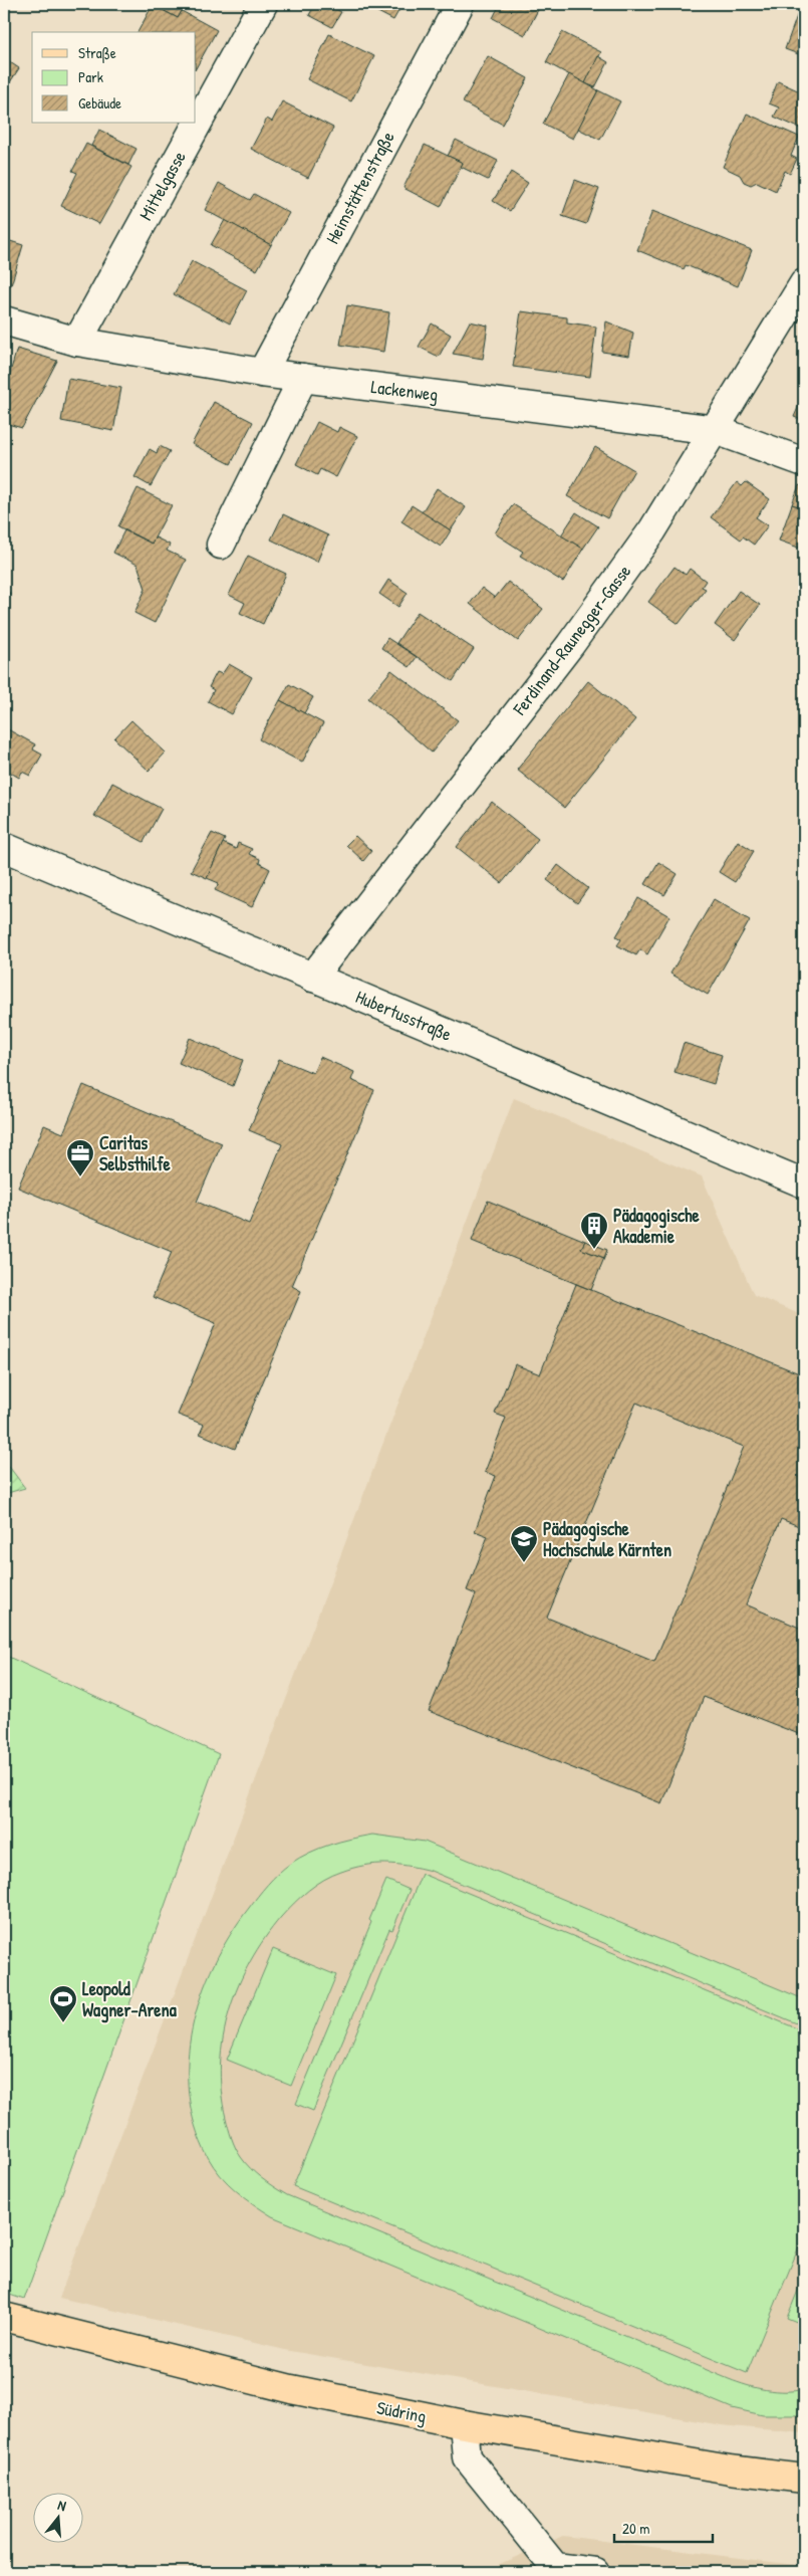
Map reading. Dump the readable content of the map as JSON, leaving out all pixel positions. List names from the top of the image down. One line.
{"streets":{"main road":["Südring"],"street":["Mittelgasse","Heimstättenstraße","Lackenweg","Ferdinand-Raunegger-Gasse","Hubertusstraße"]},"crossings":[["Mittelgasse","Lackenweg"],["Heimstättenstraße","Lackenweg"],["Lackenweg","Ferdinand-Raunegger-Gasse"],["Ferdinand-Raunegger-Gasse","Hubertusstraße"]],"places":{"office":["Caritas Selbsthilfe"],"building":["Pädagogische Akademie"],"school or university":["Pädagogische Hochschule Kärnten"],"sports":["Leopold Wagner-Arena"]},"legend":["Straße","Park","Gebäude"],"scale_bar":"20 m","north":"top"}
